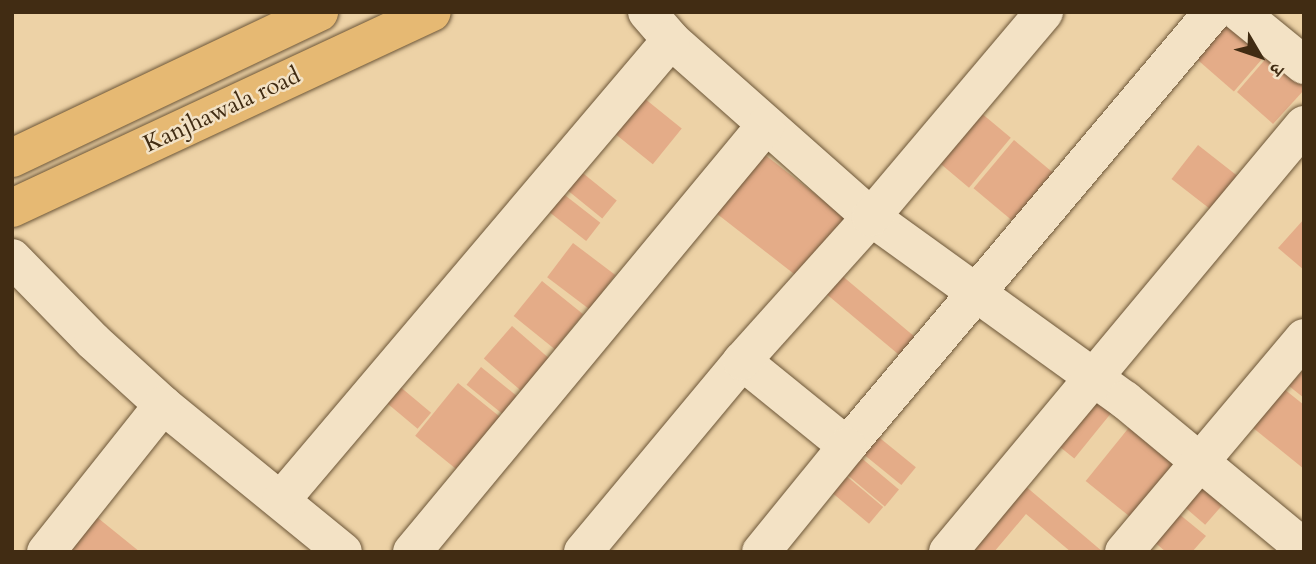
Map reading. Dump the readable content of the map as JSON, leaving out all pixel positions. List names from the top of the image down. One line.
{"streets":{"main road":["Kanjhawala road"]},"north":"bottom right"}
